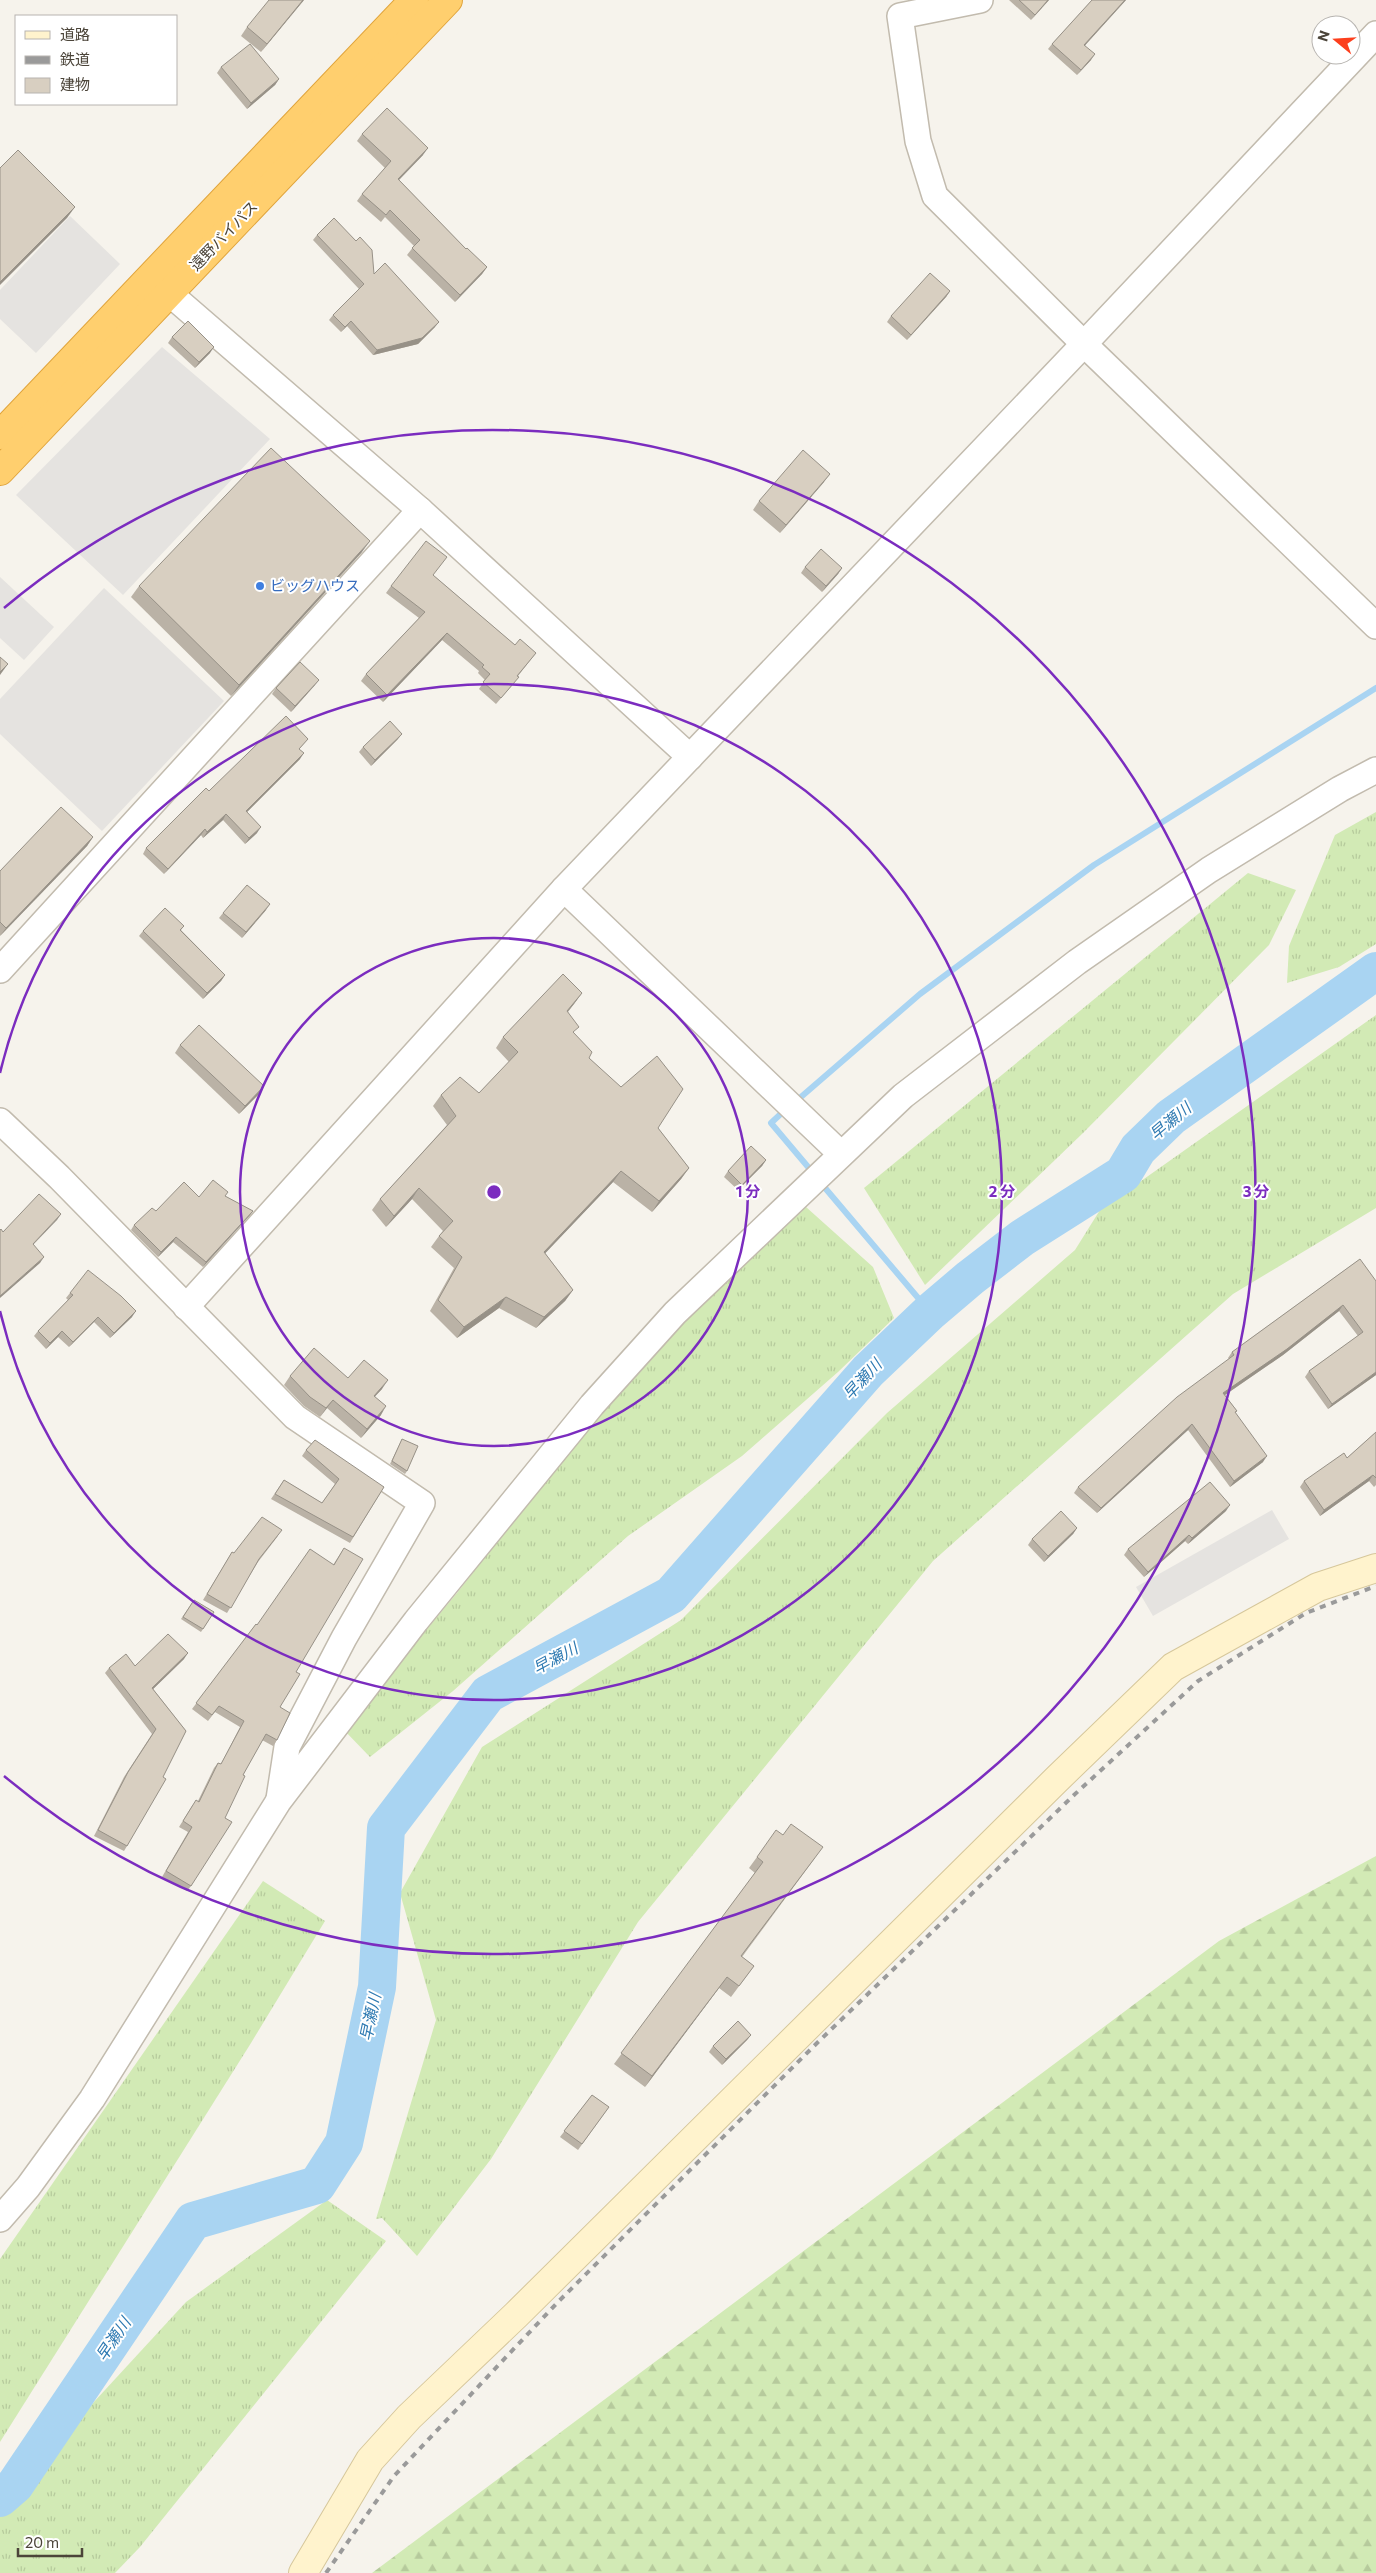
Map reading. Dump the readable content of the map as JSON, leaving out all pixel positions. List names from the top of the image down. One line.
{"streets":{"highway":["遠野バイパス"]},"water":["早瀬川"],"places":["ビッグハウス"],"legend":["道路","鉄道","建物"],"scale_bar":"20 m","north":"left","rings":["1 分","2 分","3 分"]}
